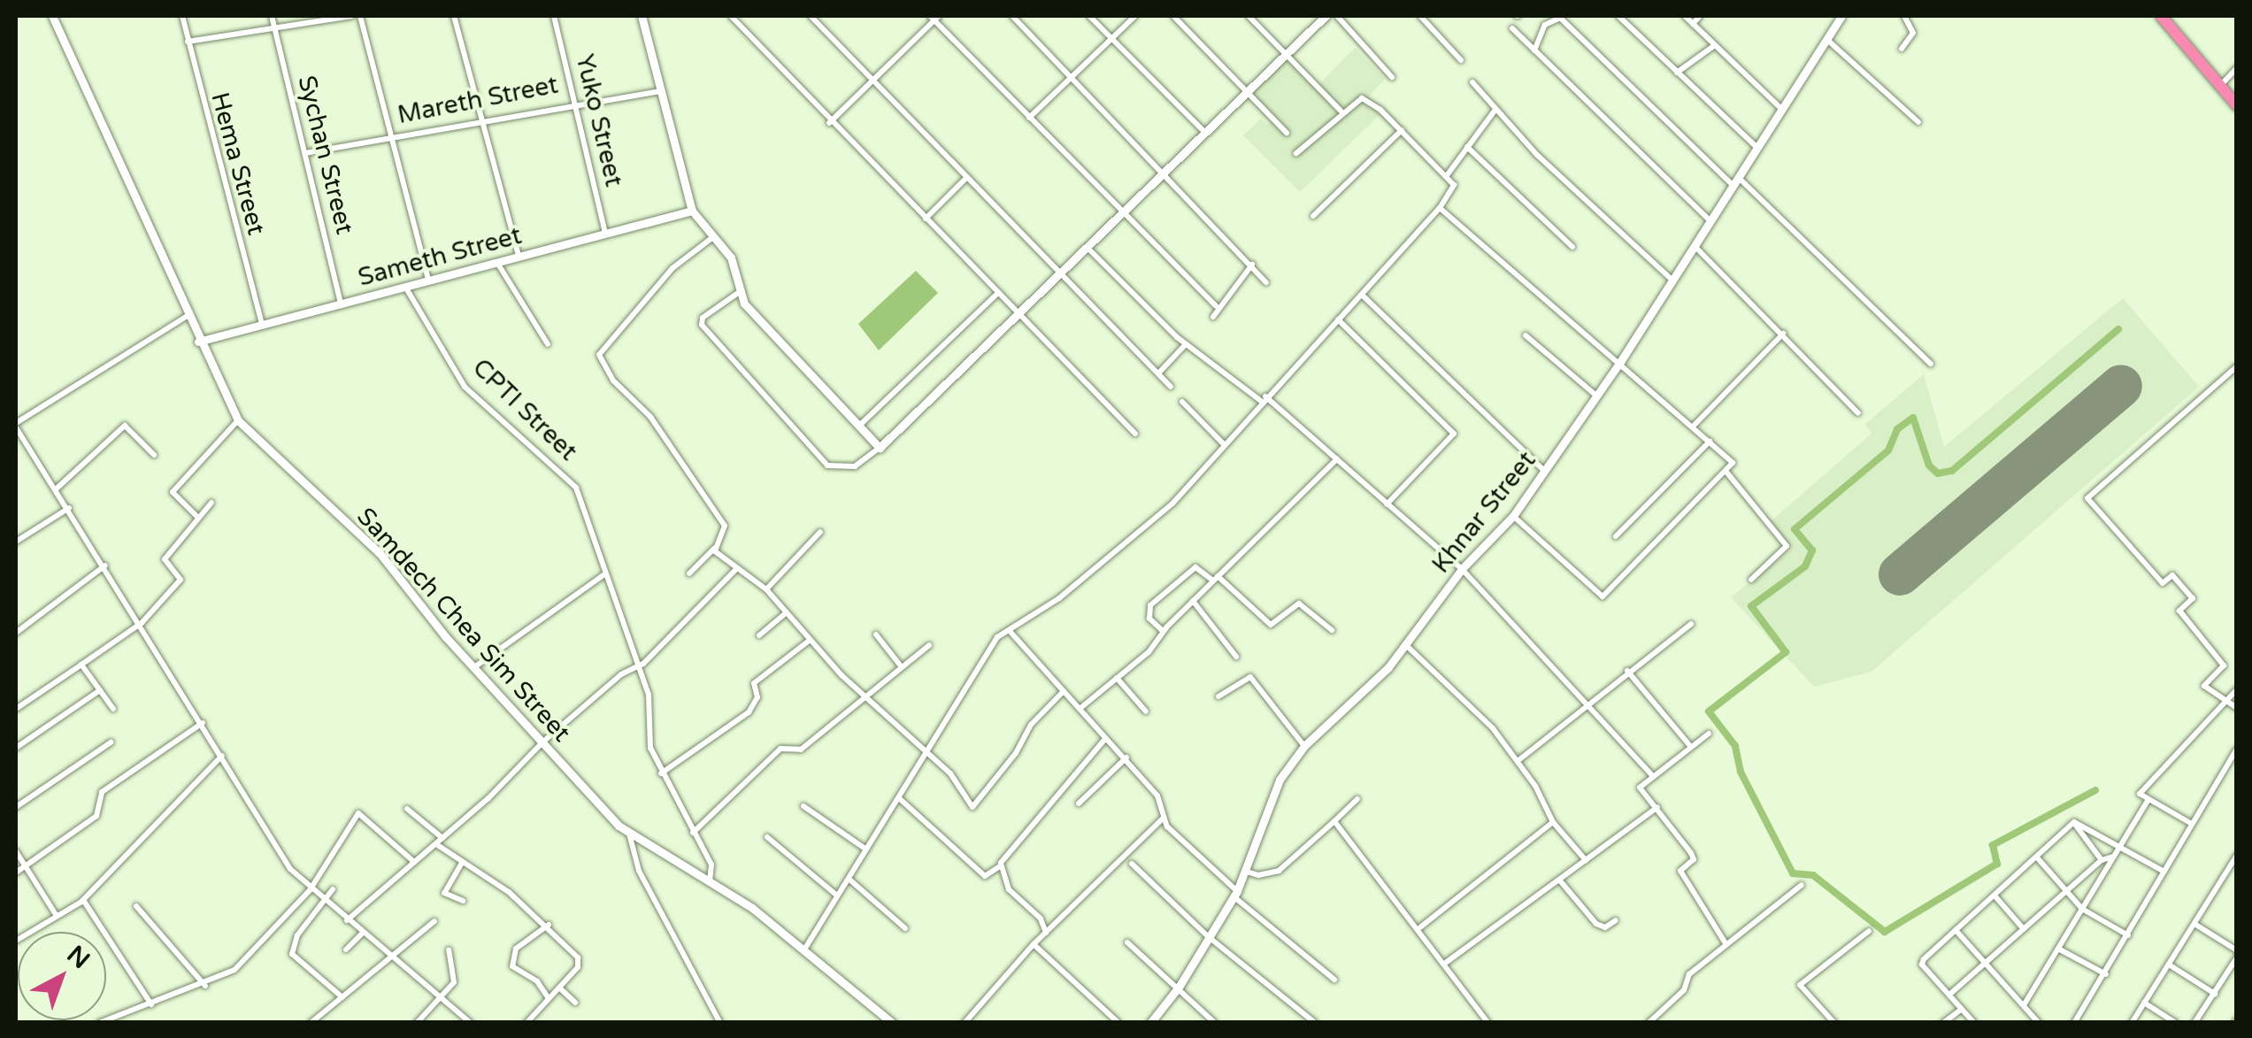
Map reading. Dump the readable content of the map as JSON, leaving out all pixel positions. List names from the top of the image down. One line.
{"streets":{"street":["Mareth Street","Yuko Street","Sychan Street","Hema Street","Sameth Street","CPTI Street","Khnar Street","Samdech Chea Sim Street"]},"crossings":[["Mareth Street","Yuko Street"],["Mareth Street","Sychan Street"],["Yuko Street","Sameth Street"],["Sychan Street","Sameth Street"],["Hema Street","Sameth Street"],["Sameth Street","CPTI Street"],["Sameth Street","Samdech Chea Sim Street"],["CPTI Street","Samdech Chea Sim Street"]],"north":"top right"}
